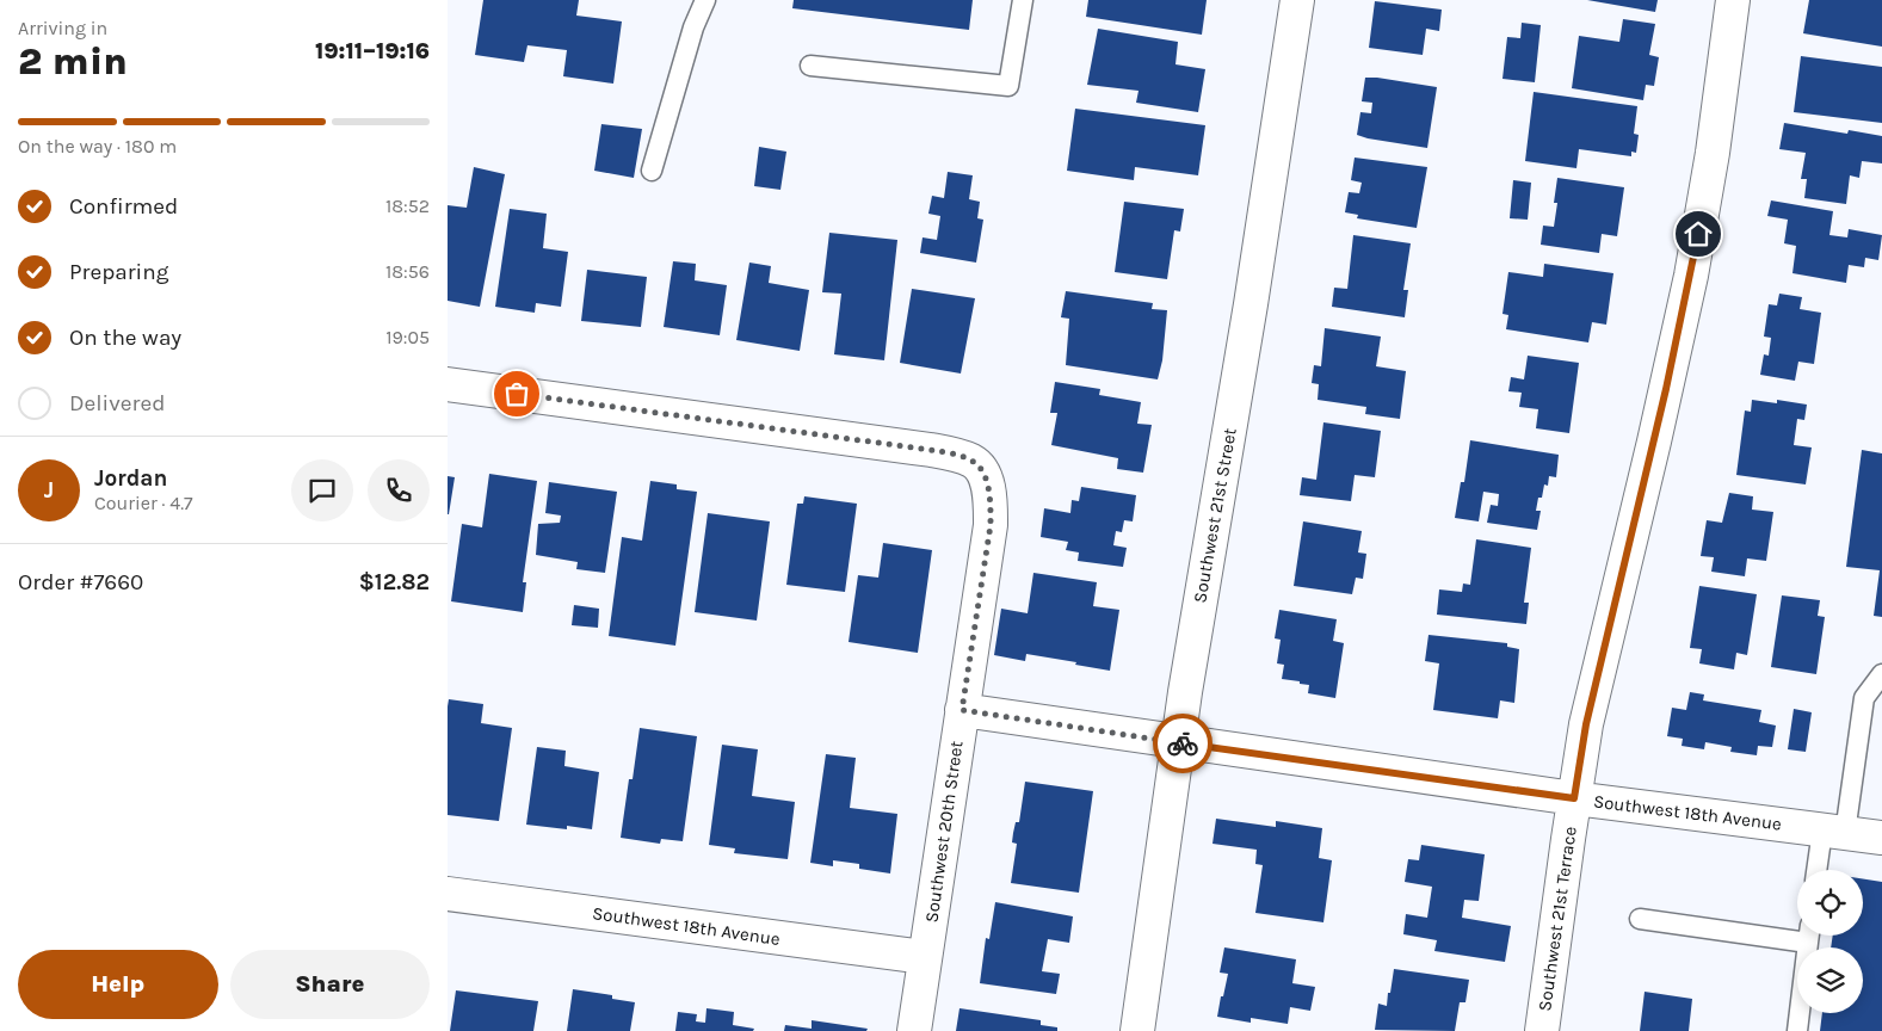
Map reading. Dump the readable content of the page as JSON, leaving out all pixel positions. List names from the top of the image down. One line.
{"streets":{"street":["Southwest 21st Street","Southwest 18th Avenue","Southwest 20th Street","Southwest 21st Terrace"]},"crossings":[["Southwest 21st Street","Southwest 18th Avenue"],["Southwest 18th Avenue","Southwest 20th Street"],["Southwest 18th Avenue","Southwest 21st Terrace"]],"page":{"heading":["2 min","Arriving in","19:11–19:16"],"panel":["Jordan","Courier · 4.7","Order #7660","$12.82"],"bar":"On the way · 180 m","list":[["Confirmed","18:52"],["Preparing","18:56"],["On the way","19:05"],"Delivered"],"round":"J","buttons":["Help","Share"]}}
